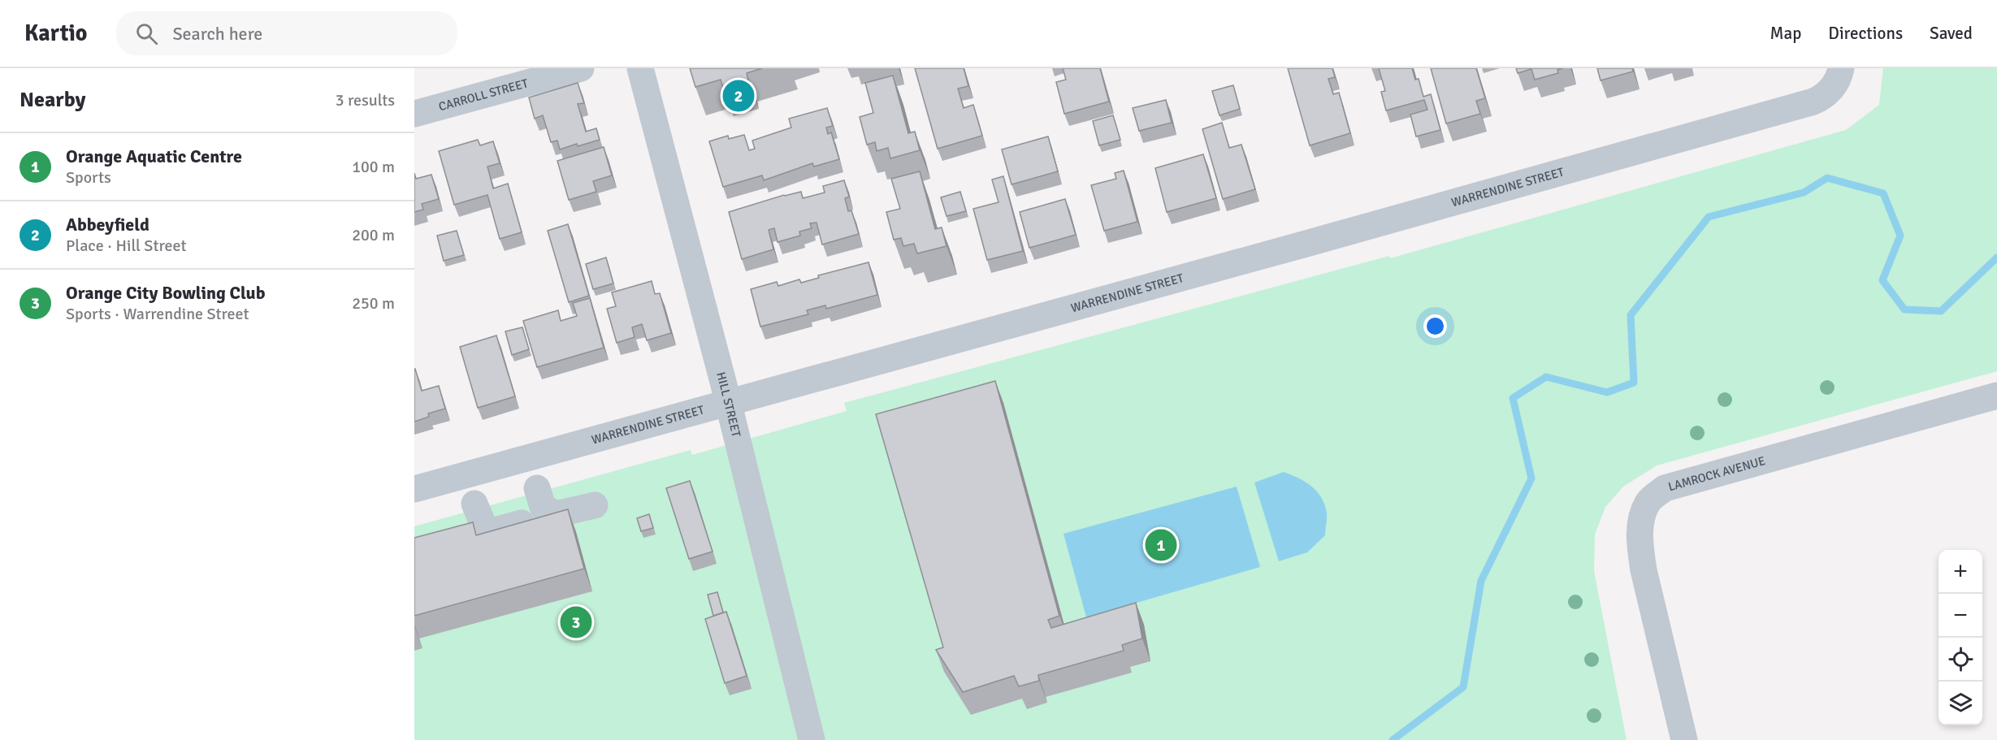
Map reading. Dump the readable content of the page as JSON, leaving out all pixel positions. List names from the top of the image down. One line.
{"streets":{"street":["CARROLL STREET","WARRENDINE STREET","HILL STREET","LAMROCK AVENUE"]},"crossings":[["WARRENDINE STREET","HILL STREET"]],"page":{"header":"Kartio","search":"Search here","nav":["Map","Directions","Saved"],"heading":["Nearby","3 results"],"pins":["2","1","3"],"list":[{"mark":"1","name":"Orange Aquatic Centre","note":"Sports","value":"100 m"},{"mark":"2","name":"Abbeyfield","note":"Place · Hill Street","value":"200 m"},{"mark":"3","name":"Orange City Bowling Club","note":"Sports · Warrendine Street","value":"250 m"}],"map_buttons":["+","−"]}}
